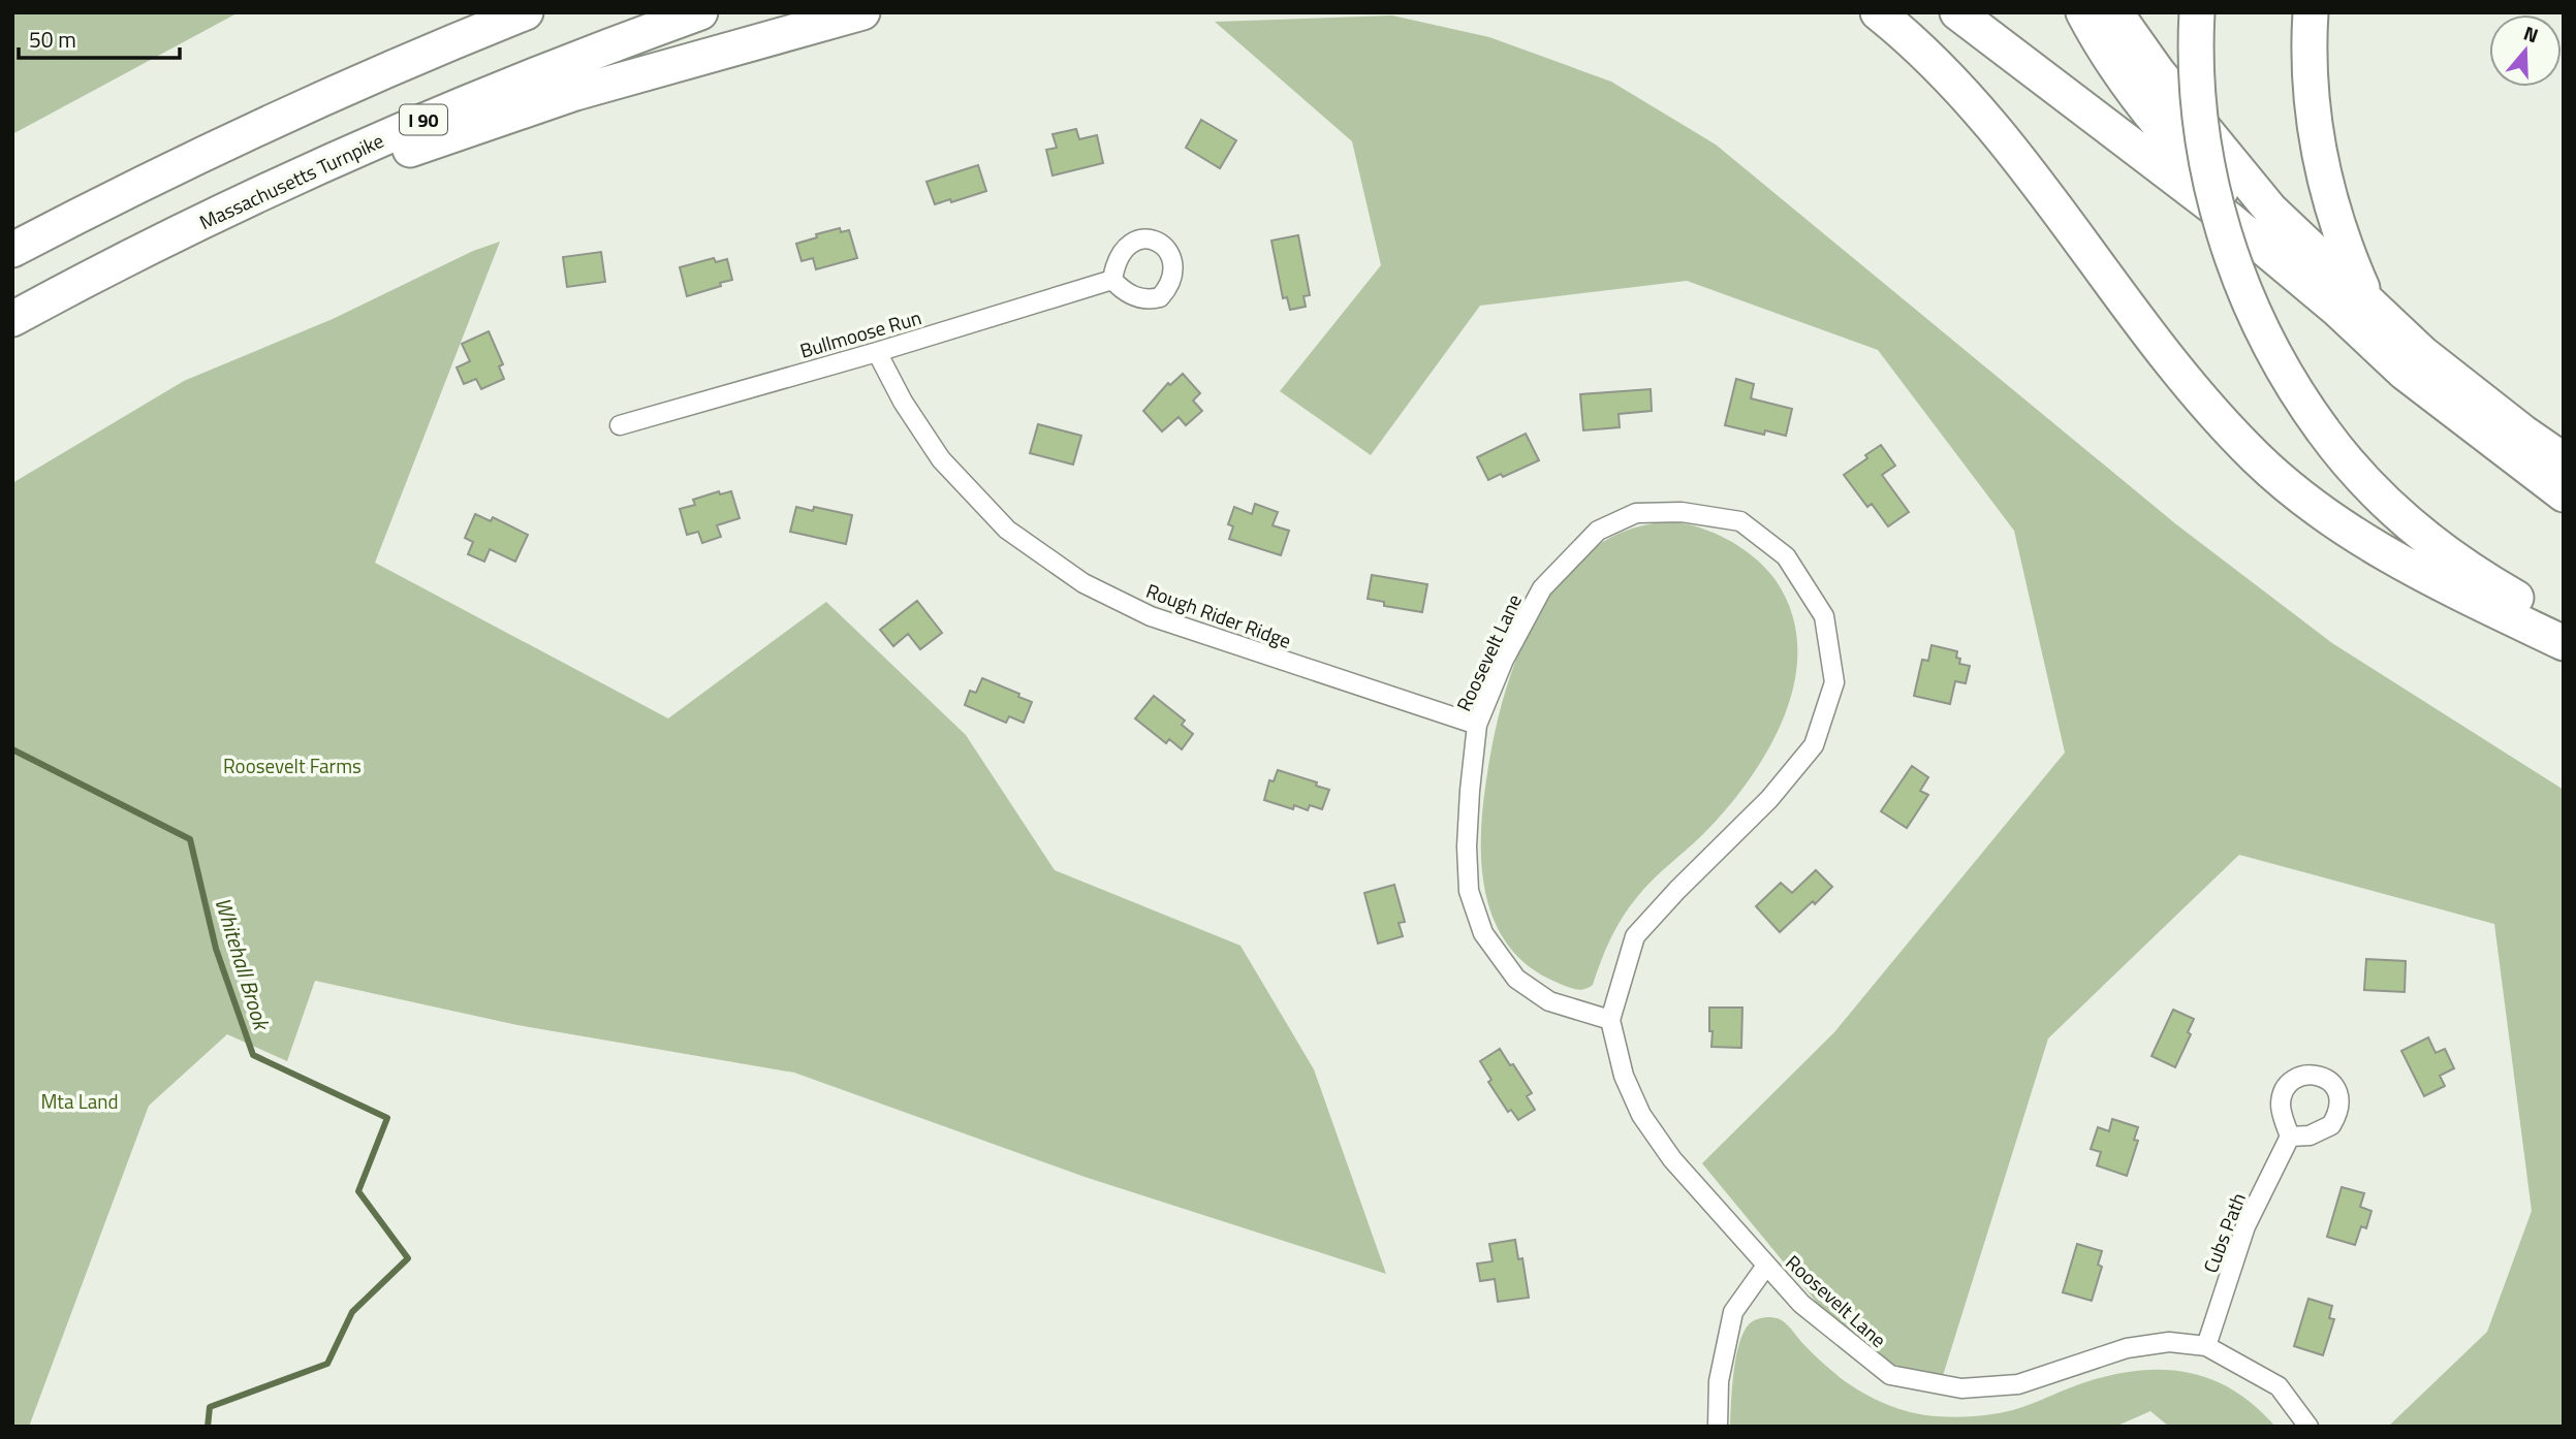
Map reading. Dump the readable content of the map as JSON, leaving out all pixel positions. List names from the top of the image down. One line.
{"streets":{"highway":["I 90","Massachusetts Turnpike"],"street":["Bullmoose Run","Rough Rider Ridge","Roosevelt Lane","Cubs Path"]},"crossings":[["Bullmoose Run","Rough Rider Ridge"],["Rough Rider Ridge","Roosevelt Lane"],["Roosevelt Lane","Cubs Path"]],"water":["Whitehall Brook"],"parks":["Roosevelt Farms","Mta Land"],"scale_bar":"50 m","north":"top"}
